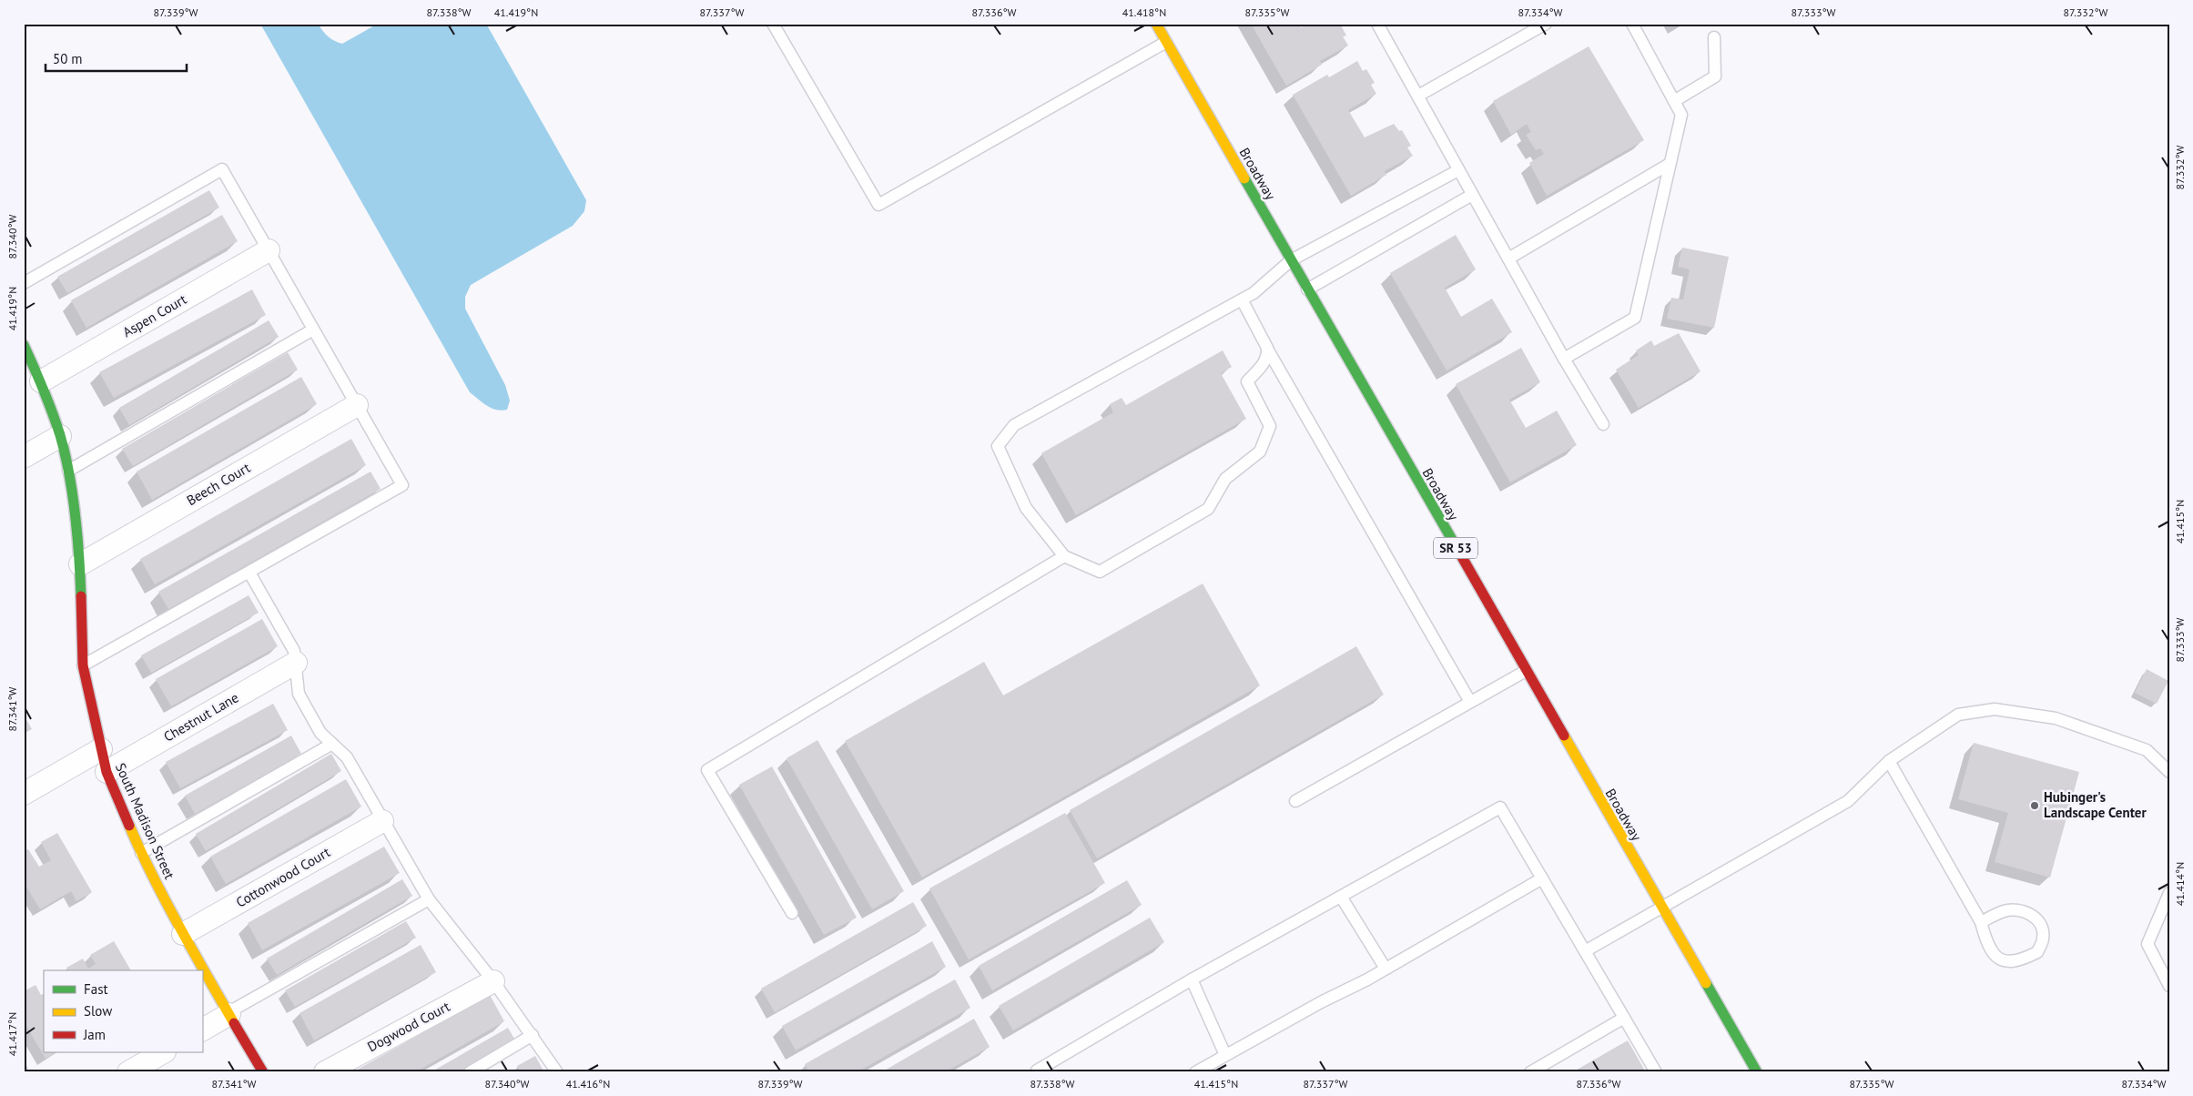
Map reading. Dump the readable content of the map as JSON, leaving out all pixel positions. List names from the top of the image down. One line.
{"streets":{"main road":["Broadway","SR 53","South Madison Street"],"street":["Aspen Court","Beech Court","Chestnut Lane","Cottonwood Court","Dogwood Court"]},"crossings":[["Aspen Court","South Madison Street"],["Beech Court","South Madison Street"],["Chestnut Lane","South Madison Street"],["South Madison Street","Cottonwood Court"]],"places":["Hubinger's Landscape Center"],"legend":["Fast","Slow","Jam"],"scale_bar":"50 m","coordinates":["87.339°W","87.338°W","41.419°N","87.337°W","87.336°W","41.418°N","87.335°W","87.334°W","87.333°W","87.332°W","87.340°W","41.415°N","87.341°W","41.414°N","41.417°N","41.416°N"]}
